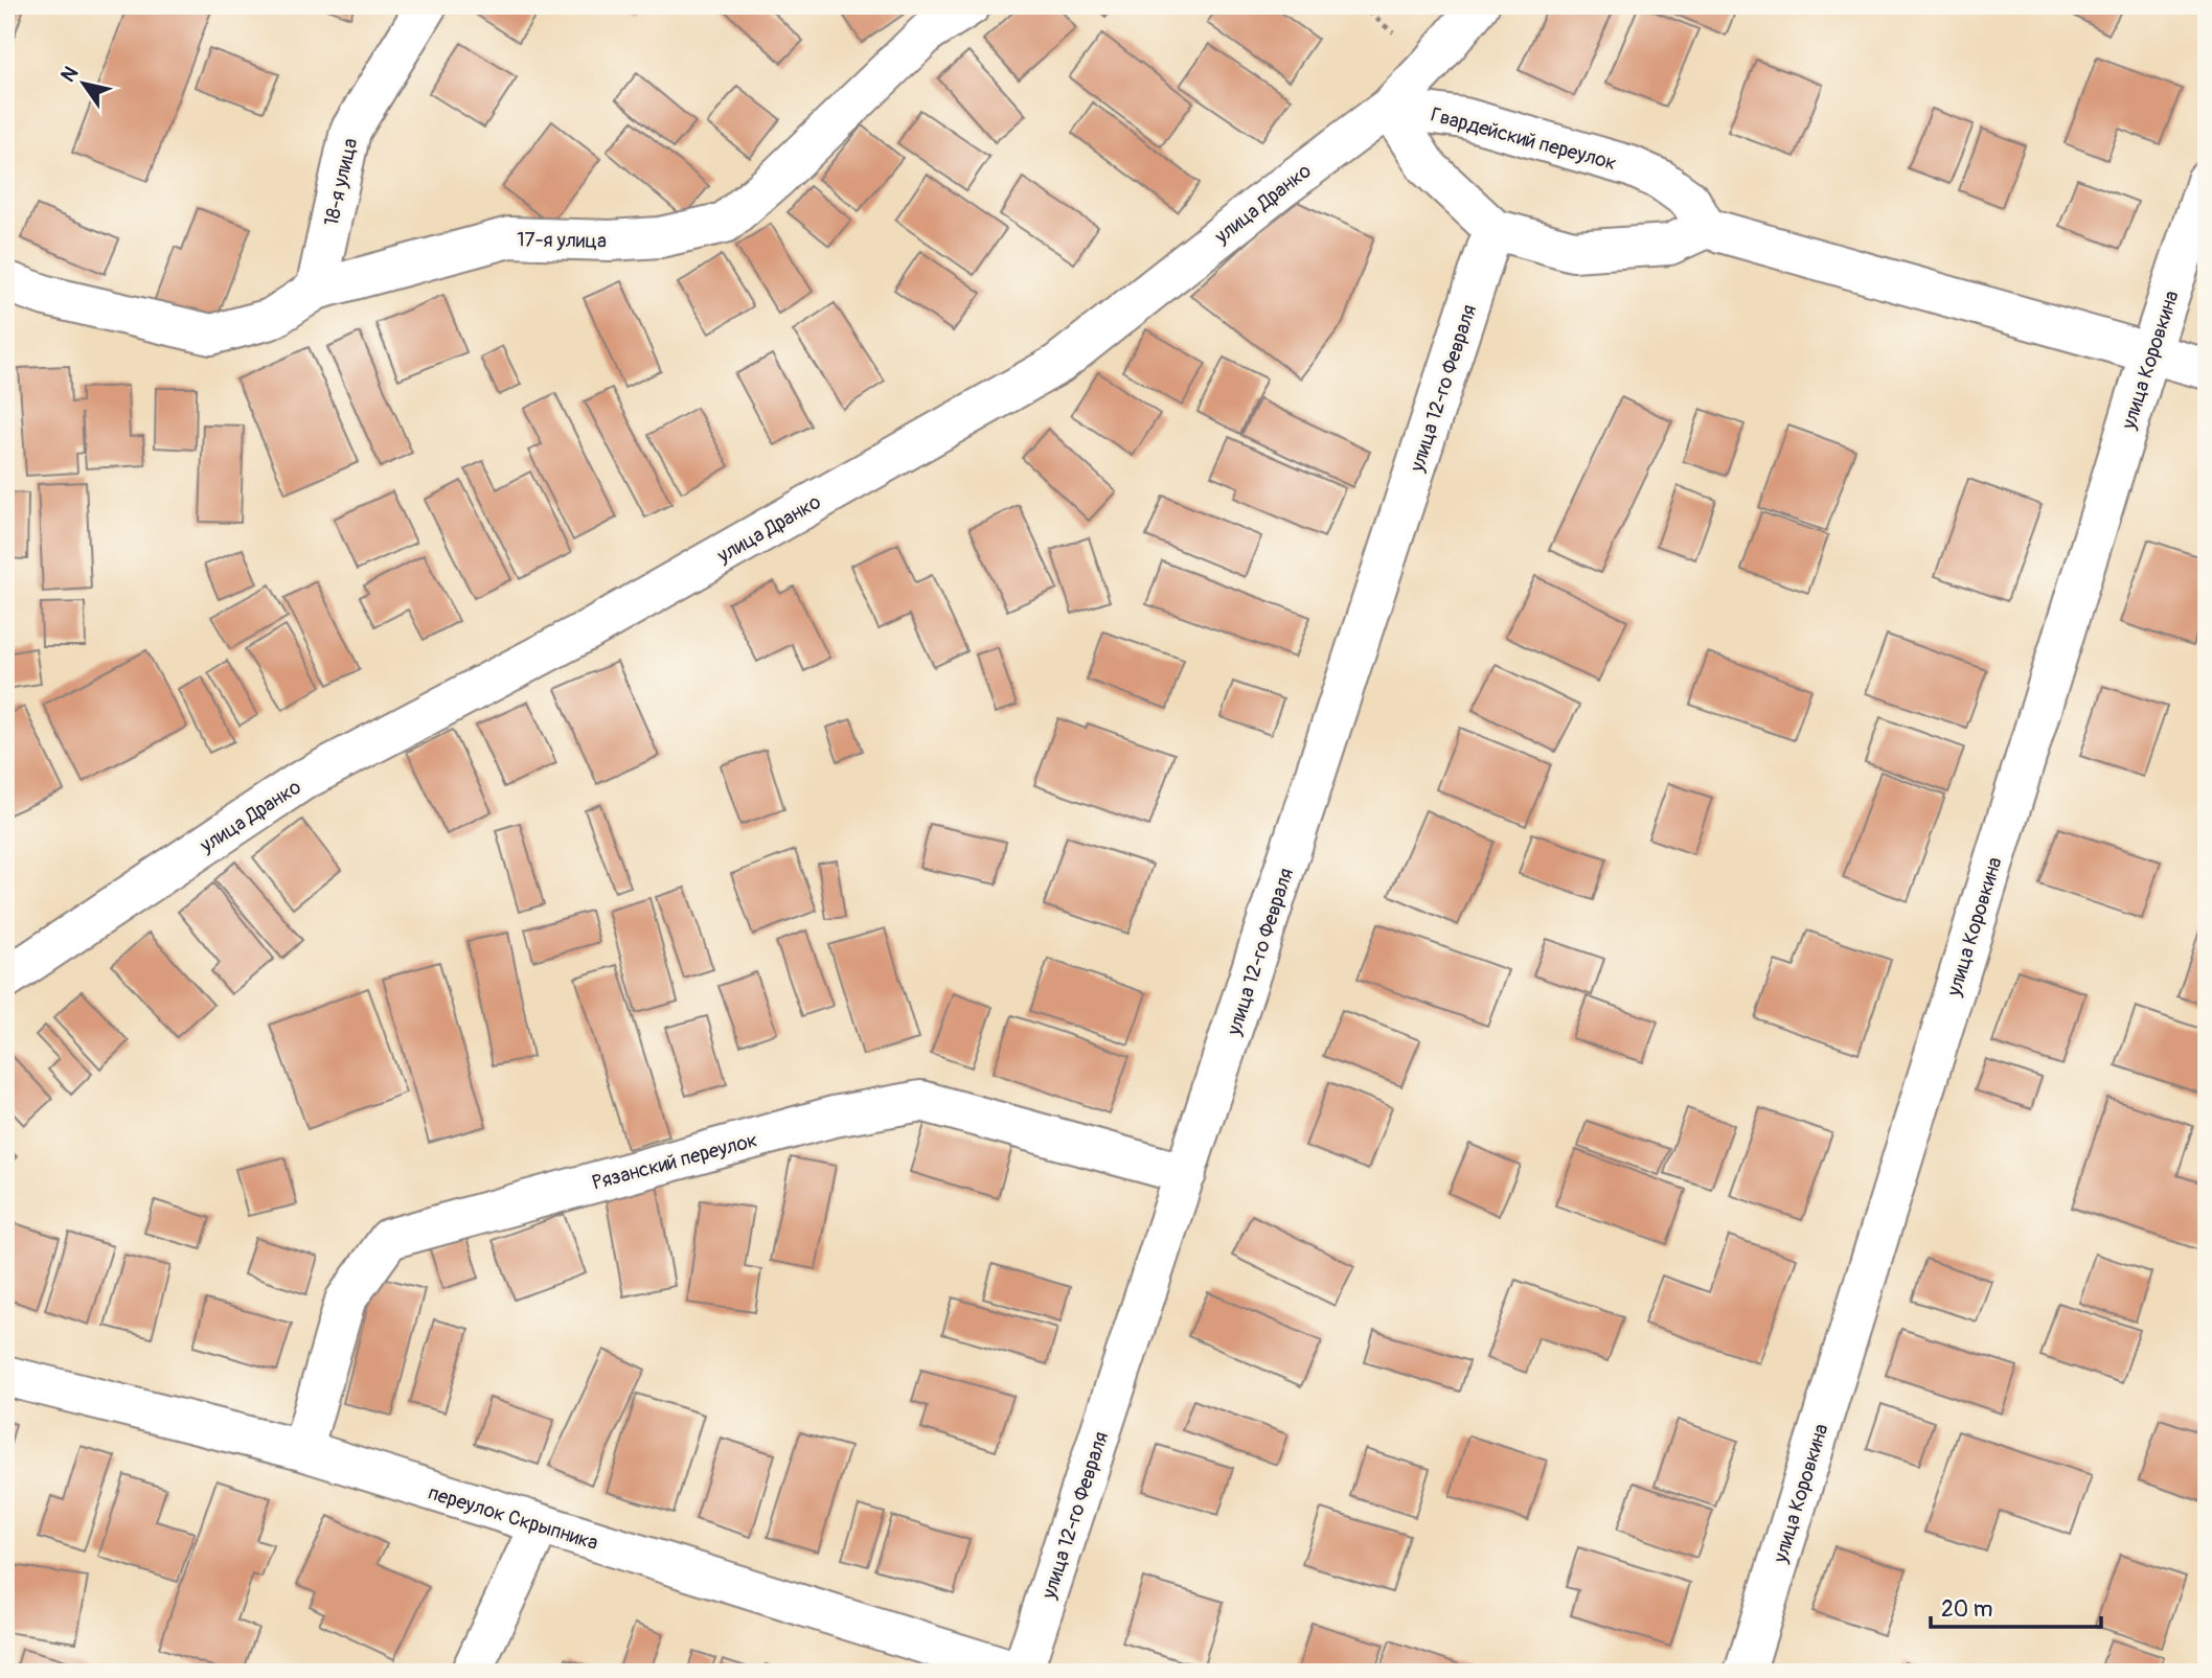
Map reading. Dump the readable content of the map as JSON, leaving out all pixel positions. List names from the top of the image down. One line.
{"streets":{"street":["Гвардейский переулок","18-я улица","улица Дранко","17-я улица","улица Коровкина","улица 12-го Февраля","Рязанский переулок","переулок Скрыпника"]},"crossings":[["Гвардейский переулок","улица Дранко"],["Гвардейский переулок","улица 12-го Февраля"],["18-я улица","17-я улица"],["улица 12-го Февраля","Рязанский переулок"],["улица 12-го Февраля","переулок Скрыпника"],["Рязанский переулок","переулок Скрыпника"]],"scale_bar":"20 m","north":"top left"}
